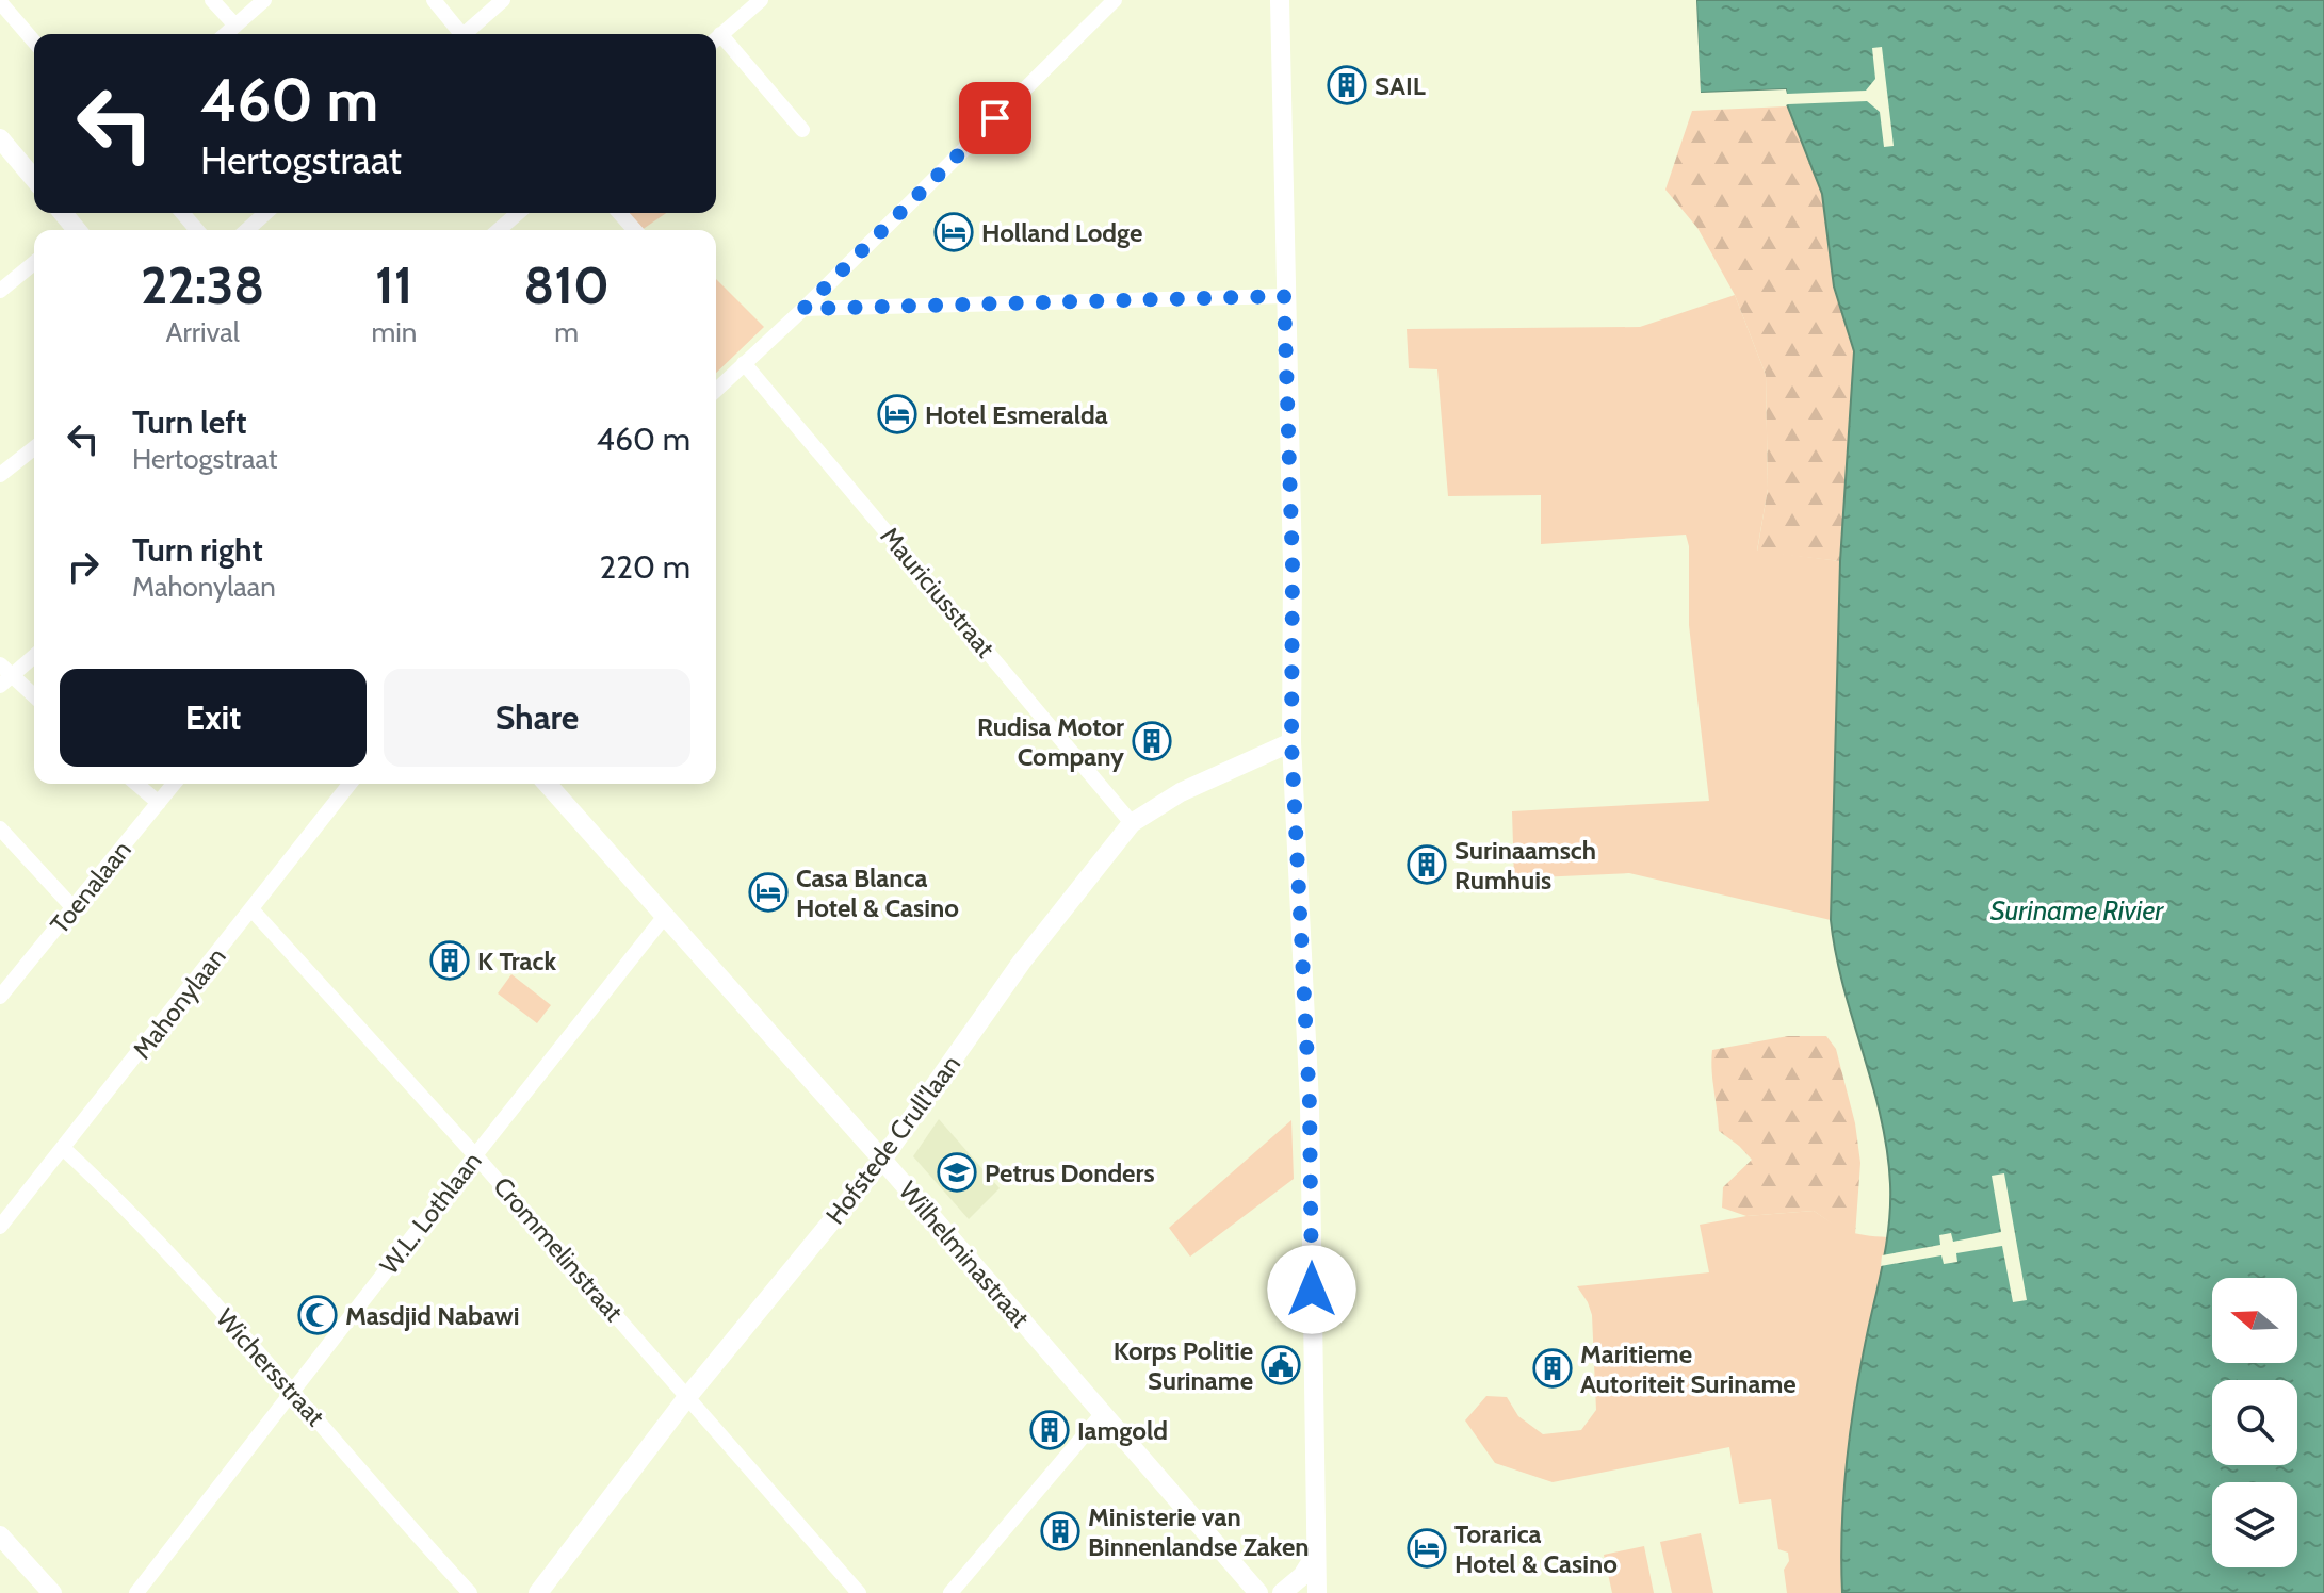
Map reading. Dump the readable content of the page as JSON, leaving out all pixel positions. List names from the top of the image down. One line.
{"streets":{"street":["Mauriciusstraat","Toenalaan","Mahonylaan","Hofstede Crull'laan","W.L. Lothlaan","Crommelinstraat","Wilhelminastraat","Wichersstraat"]},"crossings":[["Mauriciusstraat","Hofstede Crull'laan"],["Mahonylaan","Crommelinstraat"],["Mahonylaan","Wichersstraat"],["Hofstede Crull'laan","Crommelinstraat"],["Hofstede Crull'laan","Wilhelminastraat"],["W.L. Lothlaan","Crommelinstraat"],["W.L. Lothlaan","Wilhelminastraat"],["W.L. Lothlaan","Wichersstraat"]],"water":["Suriname Rivier"],"places":{"building":["SAIL","Rudisa Motor Company","Surinaamsch Rumhuis","K Track","Maritieme Autoriteit Suriname","Iamgold","Ministerie van Binnenlandse Zaken"],"hotel":["Holland Lodge","Hotel Esmeralda","Casa Blanca Hotel & Casino","Torarica Hotel & Casino"],"school or university":["Petrus Donders"],"mosque":["Masdjid Nabawi"],"public building":["Korps Politie Suriname"]},"north":"left","page":{"turn":["460 m","Hertogstraat"],"eta":["22:38","Arrival","11","min","810","m"],"list":[{"name":"Turn left","note":"Hertogstraat","value":"460 m"},{"name":"Turn right","note":"Mahonylaan","value":"220 m"}],"buttons":["Exit","Share"]}}
